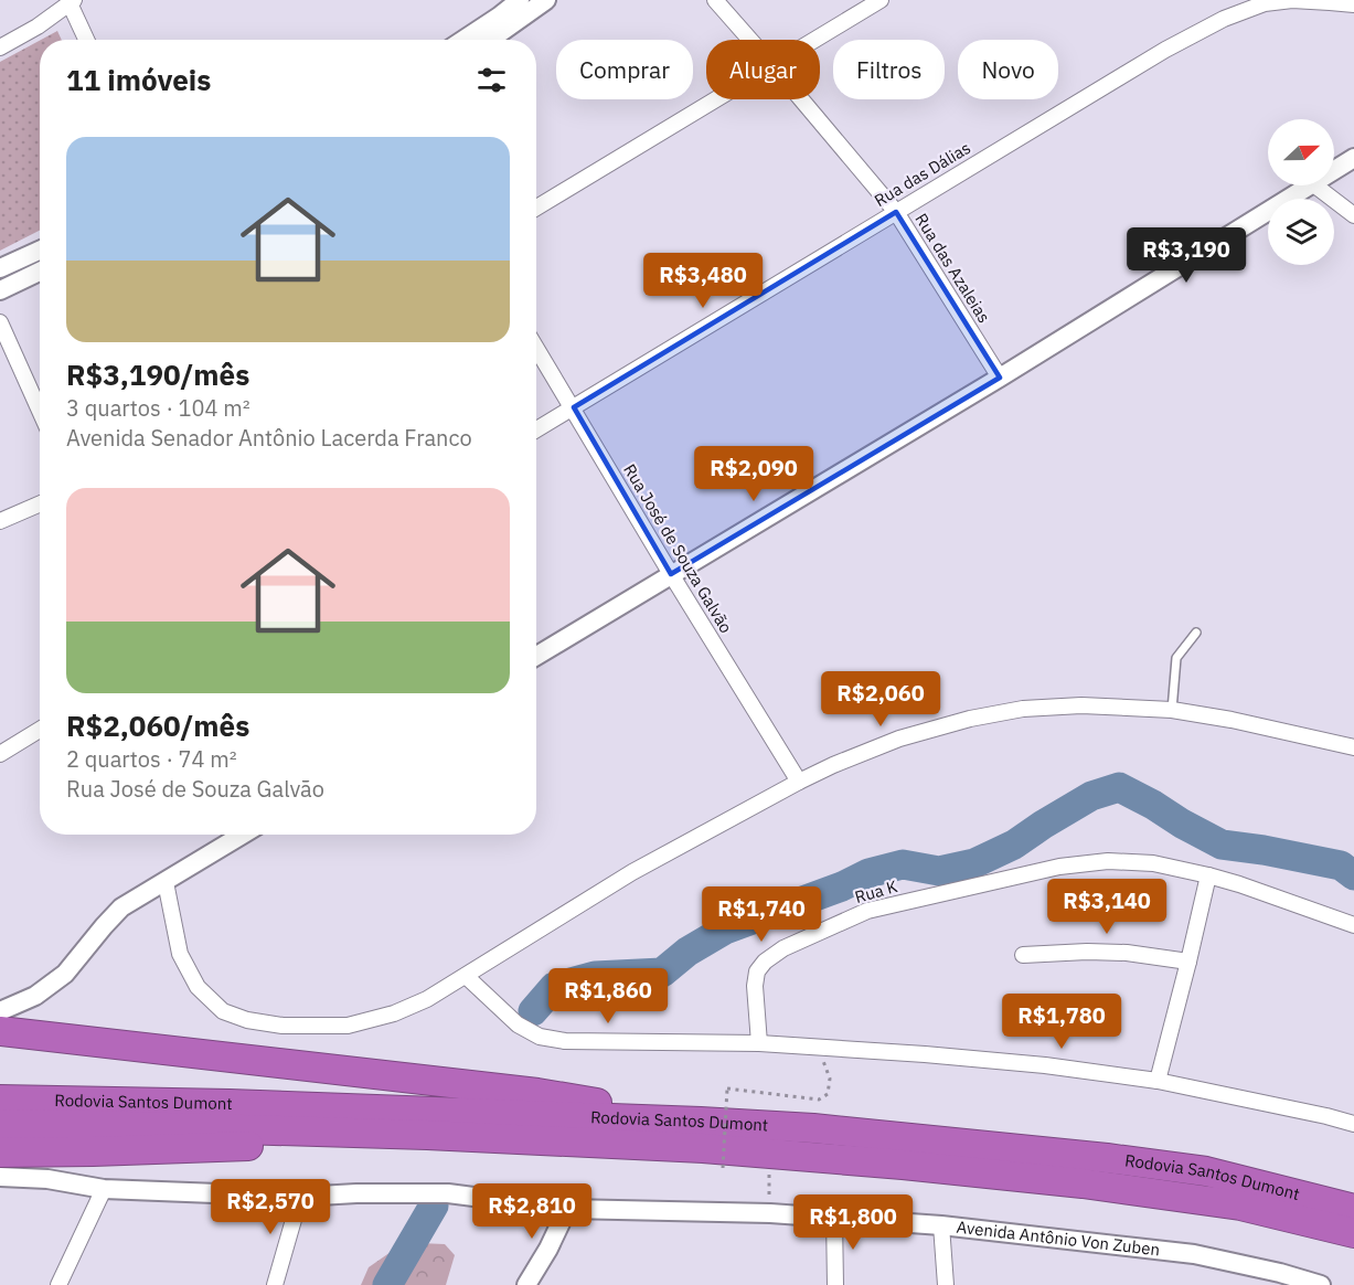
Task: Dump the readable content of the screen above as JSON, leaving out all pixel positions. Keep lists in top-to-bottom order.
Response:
{
  "streets": {
    "highway": ["Rodovia Santos Dumont"],
    "street": [
      "Rua das Dálias",
      "Rua das Azaleias",
      "Rua José de Souza Galvão",
      "Rua K",
      "Avenida Antônio Von Zuben"
    ]
  },
  "crossings": [
    ["Rua das Dálias", "Rua das Azaleias"],
    ["Rua das Dálias", "Rua José de Souza Galvão"]
  ],
  "north": "right",
  "page": {
    "chip": [
      "Comprar",
      "Alugar",
      "Filtros",
      "Novo"
    ],
    "heading": "11 imóveis",
    "list": [
      {
        "name": "R$3,190/mês",
        "note": "3 quartos · 104 m² · Avenida Senador Antônio Lacerda Franco"
      },
      {
        "name": "R$2,060/mês",
        "note": "2 quartos · 74 m² · Rua José de Souza Galvão"
      }
    ],
    "price": [
      "R$3,190",
      "R$3,480",
      "R$2,090",
      "R$2,060",
      "R$3,140",
      "R$1,740",
      "R$1,860",
      "R$1,780",
      "R$2,570",
      "R$2,810",
      "R$1,800"
    ]
  }
}
